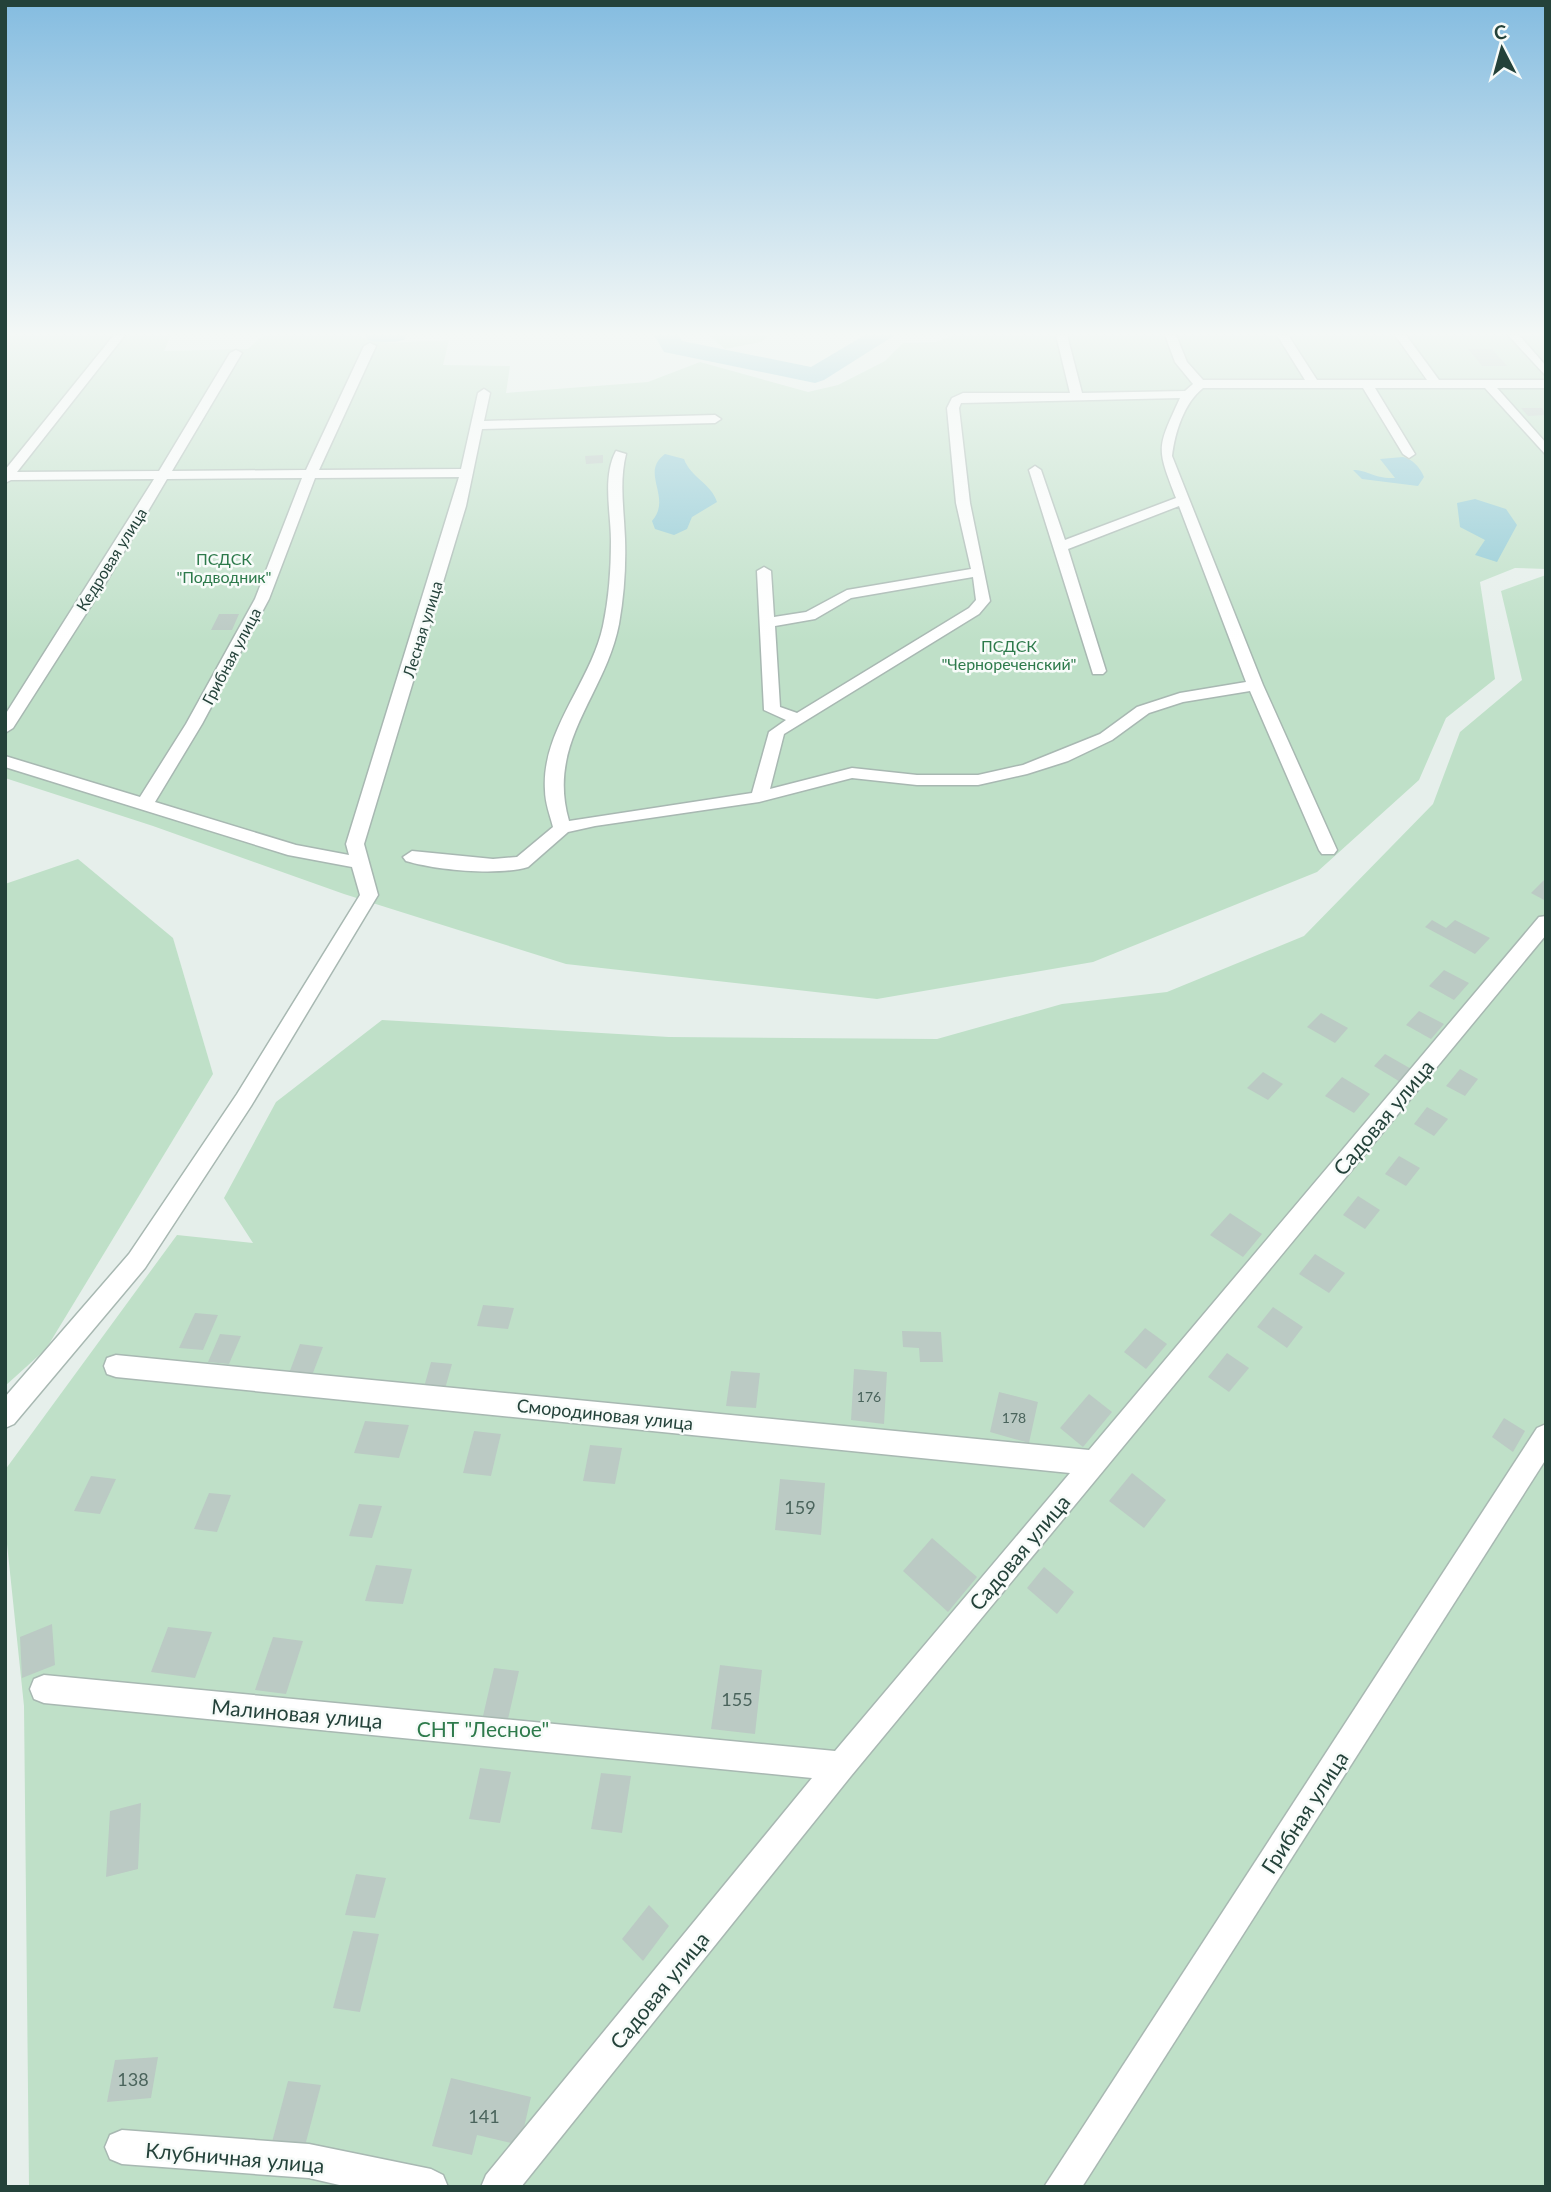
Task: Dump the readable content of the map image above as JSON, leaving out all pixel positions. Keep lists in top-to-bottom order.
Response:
{
  "streets": {
    "street": [
      "Кедровая улица",
      "Лесная улица",
      "Грибная улица",
      "Садовая улица",
      "Смородиновая улица",
      "Малиновая улица",
      "Клубничная улица"
    ]
  },
  "crossings": [
    ["Садовая улица", "Смородиновая улица"],
    ["Садовая улица", "Малиновая улица"]
  ],
  "parks": ["ПСДСК \"Подводник\"", "ПСДСК \"Чернореченский\"", "СНТ \"Лесное\""],
  "house_numbers": [
    "176",
    "178",
    "159",
    "155",
    "138",
    "141"
  ],
  "north": "top"
}
